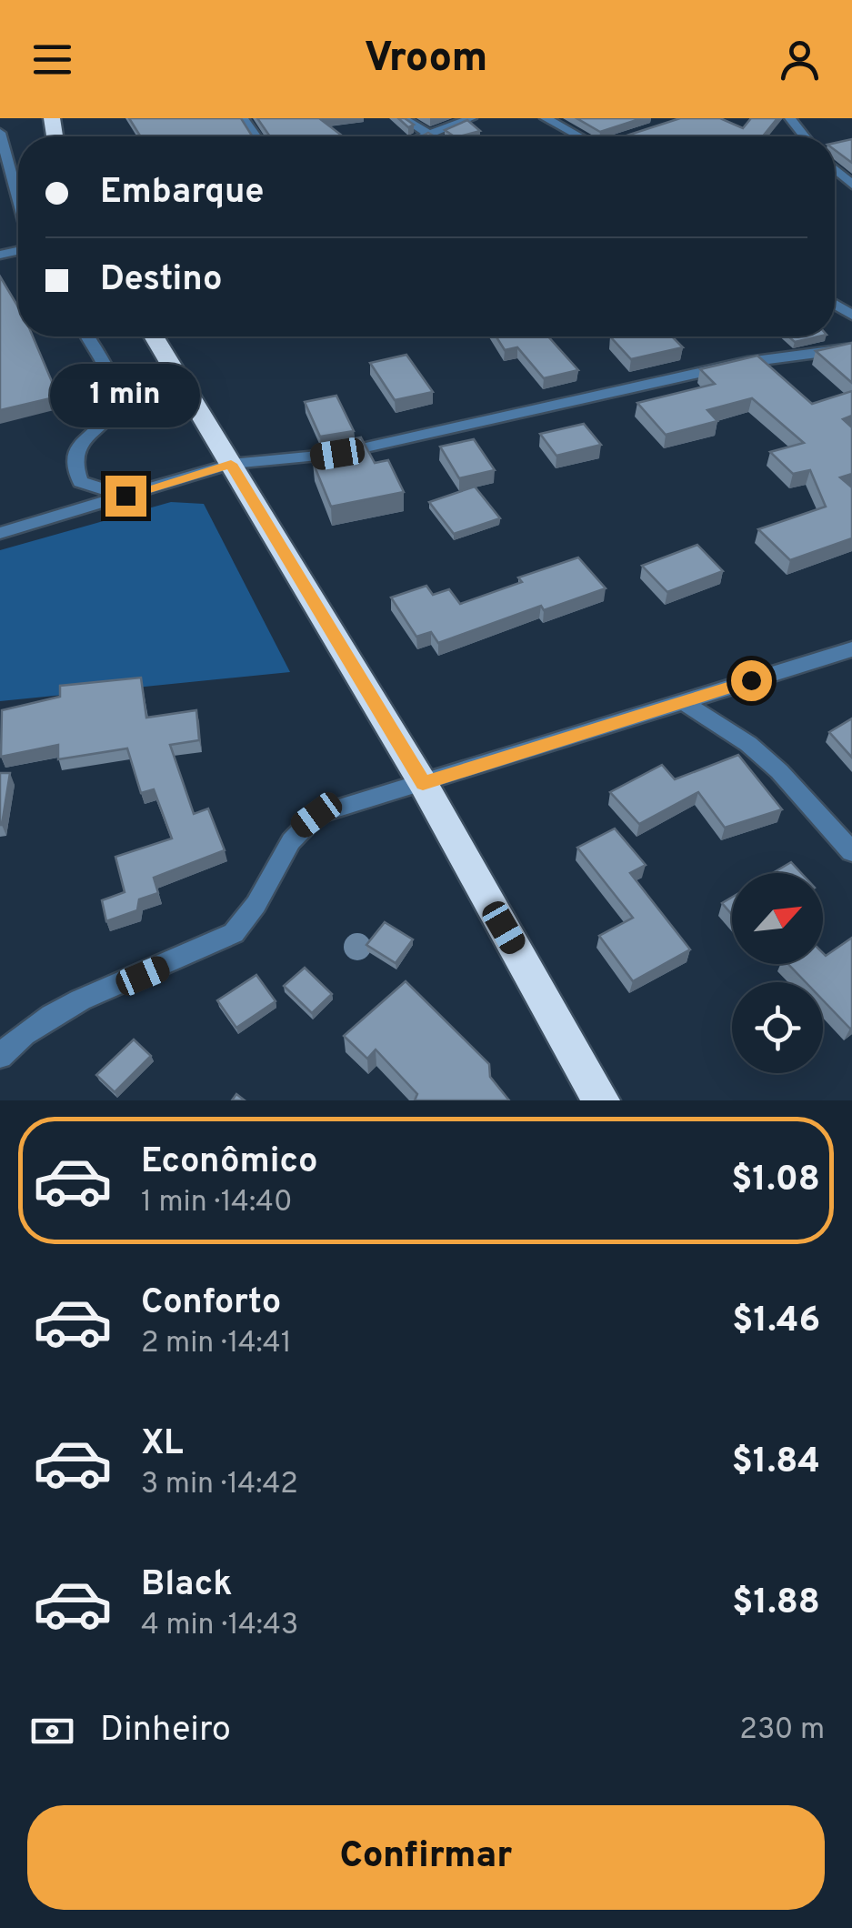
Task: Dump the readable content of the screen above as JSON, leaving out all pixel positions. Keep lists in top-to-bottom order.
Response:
{
  "north": "top right",
  "page": {
    "header": "Vroom",
    "banner": ["Embarque", "Destino"],
    "bubble": "1 min",
    "list": [
      {
        "name": "Econômico",
        "note": "1 min · 14:40",
        "value": "$1.08"
      },
      {
        "name": "Conforto",
        "note": "2 min · 14:41",
        "value": "$1.46"
      },
      {
        "name": "XL",
        "note": "3 min · 14:42",
        "value": "$1.84"
      },
      {
        "name": "Black",
        "note": "4 min · 14:43",
        "value": "$1.88"
      }
    ],
    "pay": ["Dinheiro", "230 m"],
    "buttons": "Confirmar"
  }
}
